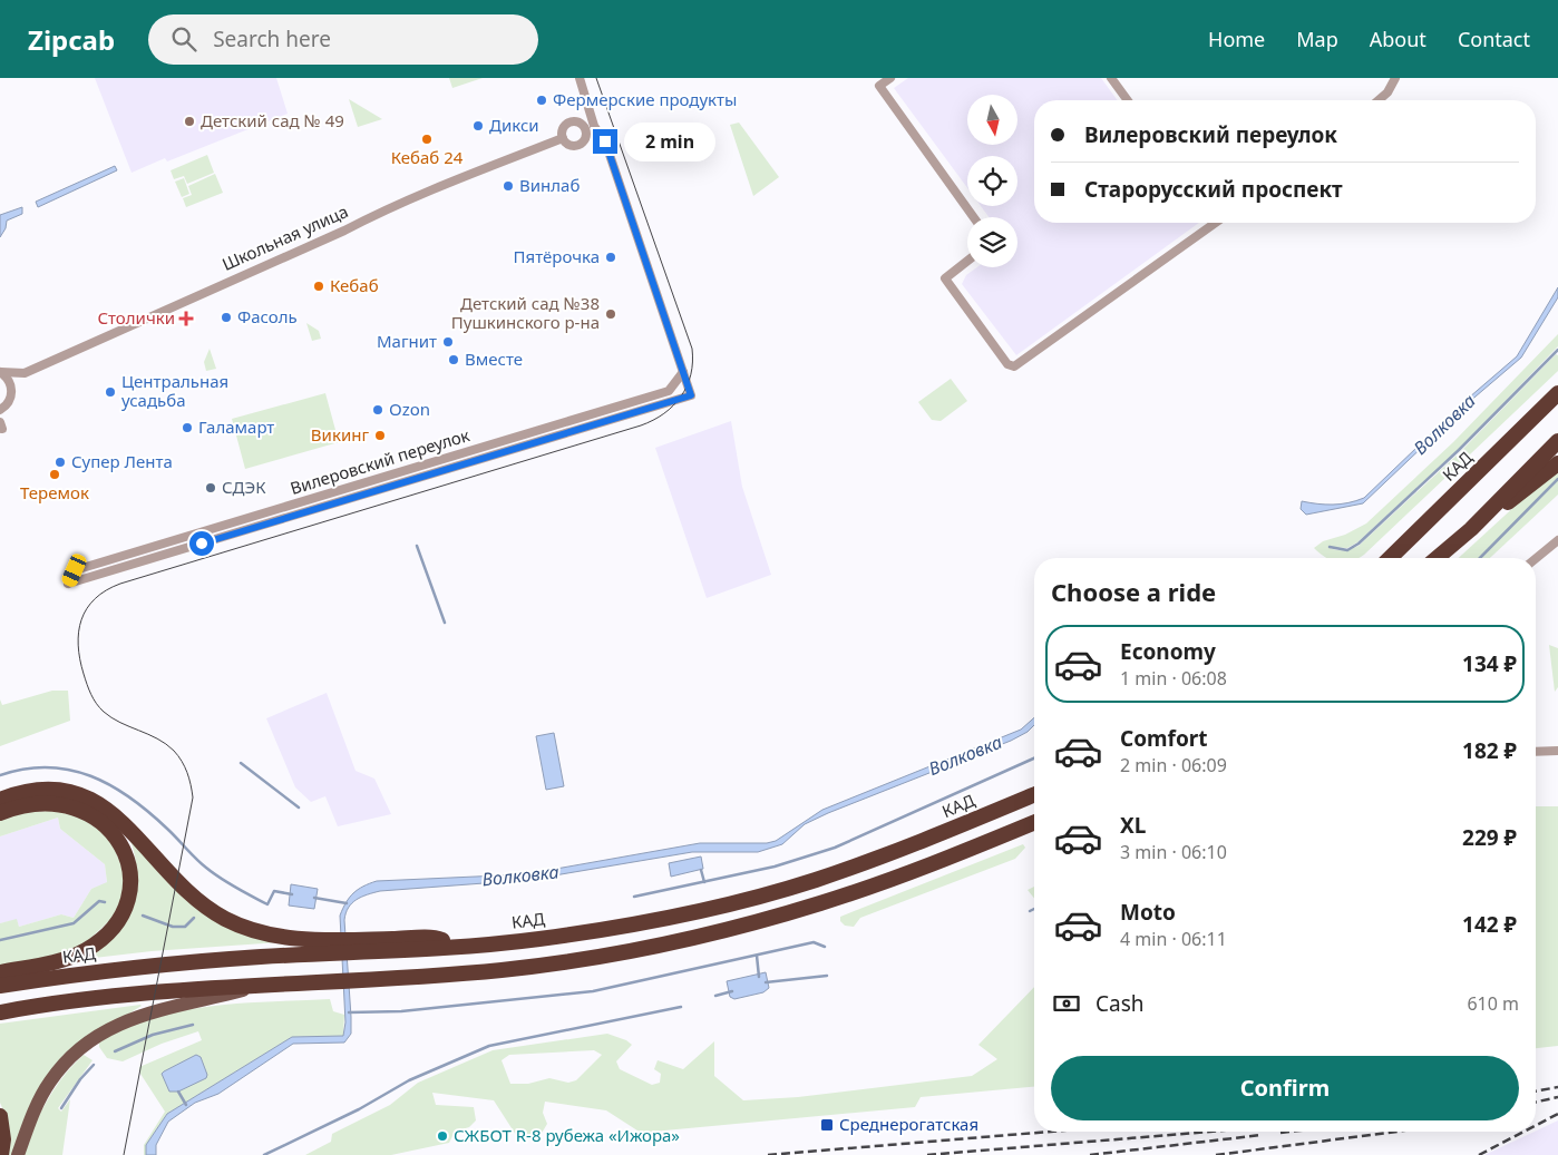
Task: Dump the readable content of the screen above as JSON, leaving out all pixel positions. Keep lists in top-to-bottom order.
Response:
{
  "streets": {
    "highway": ["КАД"],
    "street": ["Школьная улица", "Вилеровский переулок"]
  },
  "water": ["Волковка"],
  "places": {
    "other": [
      "Фермерские продукты",
      "Детский сад № 49",
      "Дикси",
      "Кебаб 24",
      "Винлаб",
      "Пятёрочка",
      "Кебаб",
      "Детский сад №38 Пушкинского р-на",
      "Фасоль",
      "Магнит",
      "Вместе",
      "Центральная усадьба",
      "Ozon",
      "Галамарт",
      "Викинг",
      "Супер Лента",
      "Теремок",
      "СДЭК",
      "СЖБОТ R-8 рубежа «Ижора»"
    ],
    "health": ["Столички"],
    "transit": ["Среднерогатская"]
  },
  "north": "bottom",
  "page": {
    "header": "Zipcab",
    "search": "Search here",
    "nav": [
      "Home",
      "Map",
      "About",
      "Contact"
    ],
    "banner": ["Вилеровский переулок", "Старорусский проспект"],
    "bubble": "2 min",
    "heading": "Choose a ride",
    "list": [
      {
        "name": "Economy",
        "note": "1 min · 06:08",
        "value": "134 ₽"
      },
      {
        "name": "Comfort",
        "note": "2 min · 06:09",
        "value": "182 ₽"
      },
      {
        "name": "XL",
        "note": "3 min · 06:10",
        "value": "229 ₽"
      },
      {
        "name": "Moto",
        "note": "4 min · 06:11",
        "value": "142 ₽"
      }
    ],
    "pay": ["Cash", "610 m"],
    "buttons": "Confirm"
  }
}
